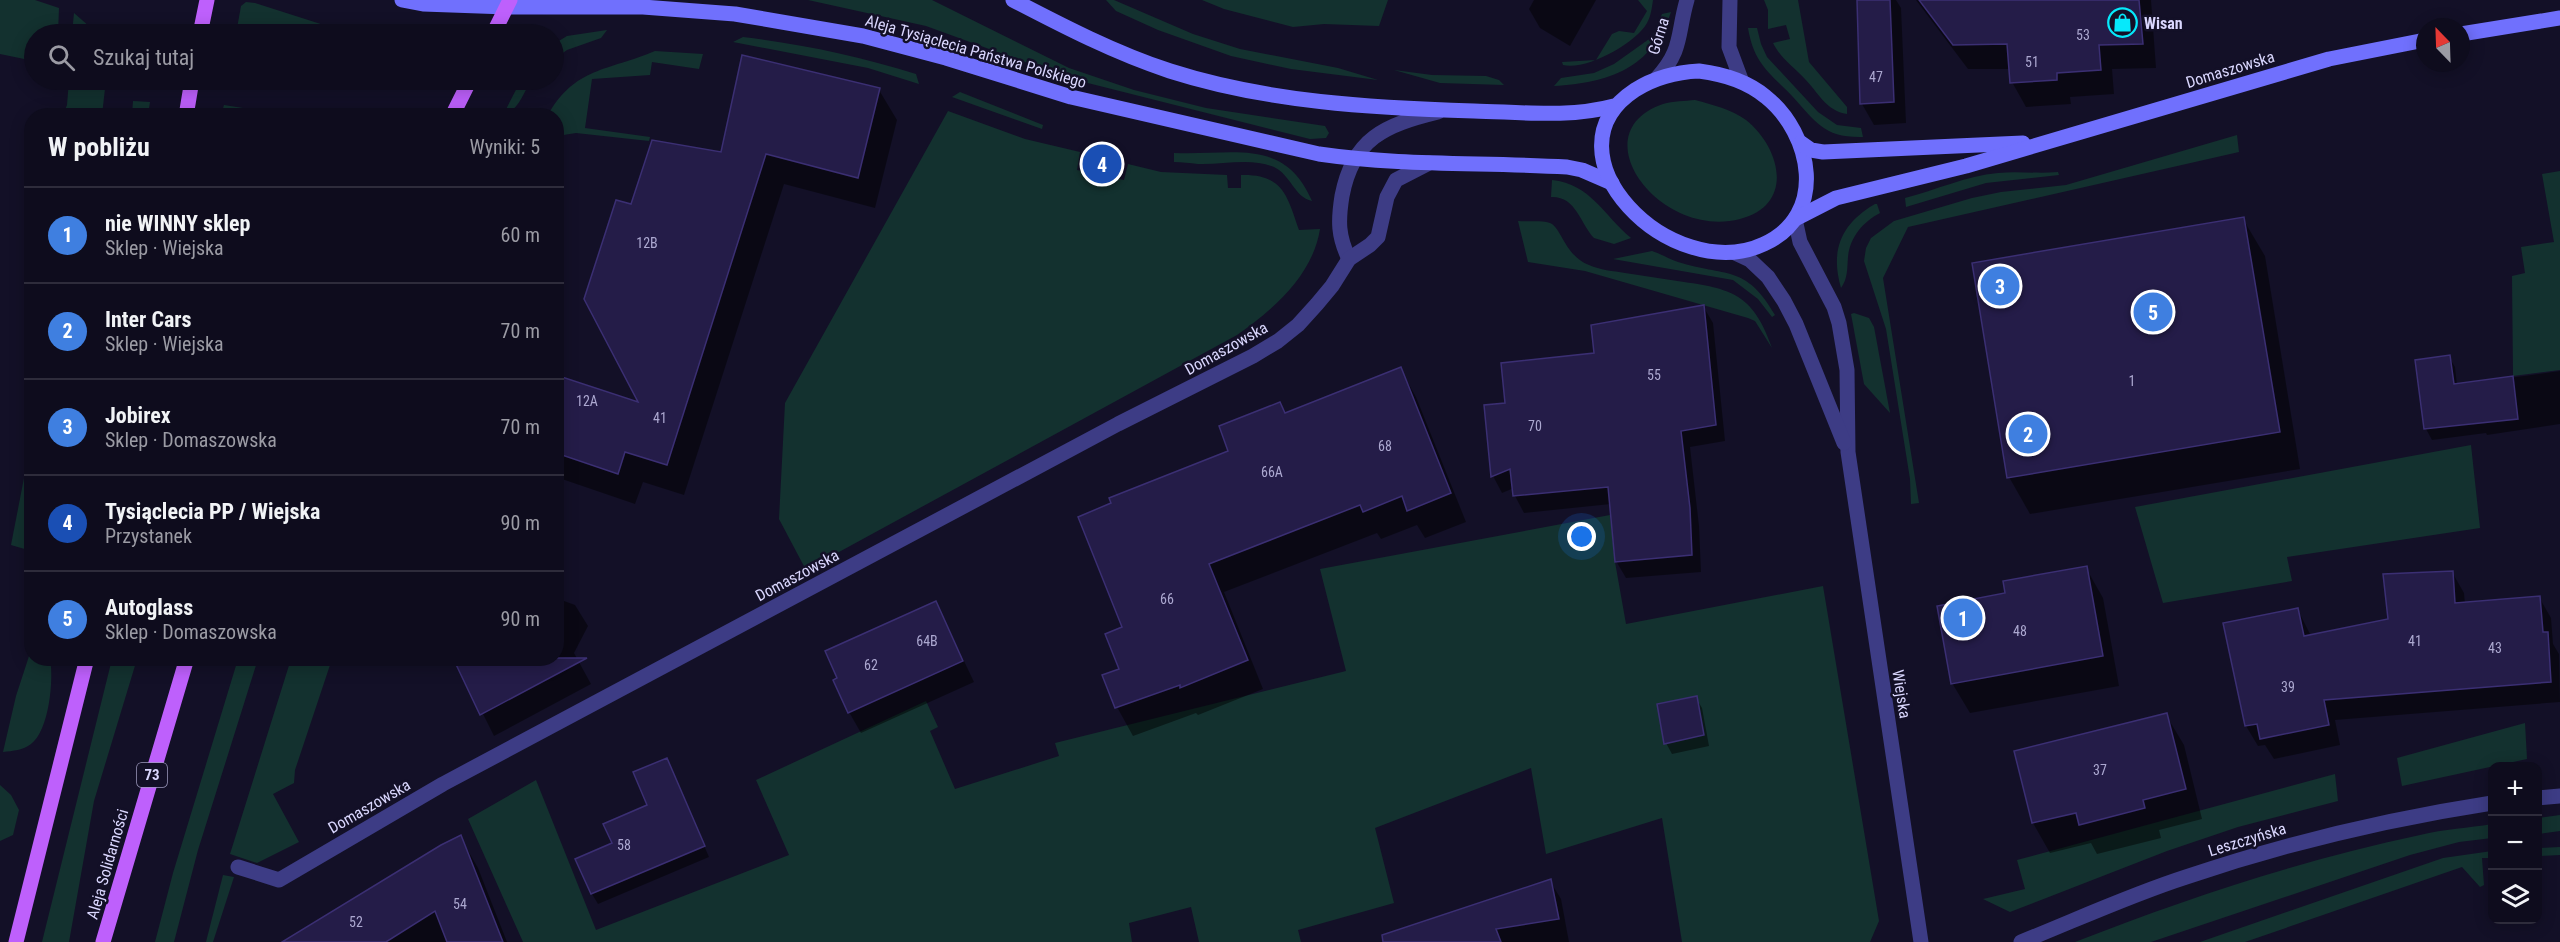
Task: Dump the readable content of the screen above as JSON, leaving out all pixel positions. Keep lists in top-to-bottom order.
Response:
{
  "streets": {
    "main road": ["73", "Aleja Solidarności"],
    "street": [
      "Górna",
      "Aleja Tysiąclecia Państwa Polskiego",
      "Domaszowska",
      "Wiejska",
      "Leszczyńska"
    ]
  },
  "crossings": [
    ["Górna", "Domaszowska"],
    ["Górna", "Wiejska"],
    ["Aleja Tysiąclecia Państwa Polskiego", "Domaszowska"],
    ["Domaszowska", "Wiejska"]
  ],
  "places": {
    "shop": ["Wisan"]
  },
  "house_numbers": [
    "53",
    "51",
    "47",
    "12B",
    "55",
    "1",
    "12A",
    "41",
    "70",
    "68",
    "66A",
    "66",
    "48",
    "64B",
    "41",
    "43",
    "62",
    "39",
    "37",
    "58",
    "54",
    "52"
  ],
  "north": "top left",
  "page": {
    "search": "Szukaj tutaj",
    "heading": ["W pobliżu", "Wyniki: 5"],
    "pins": [
      "4",
      "3",
      "5",
      "2",
      "1"
    ],
    "list": [
      {
        "mark": "1",
        "name": "nie WINNY sklep",
        "note": "Sklep · Wiejska",
        "value": "60 m"
      },
      {
        "mark": "2",
        "name": "Inter Cars",
        "note": "Sklep · Wiejska",
        "value": "70 m"
      },
      {
        "mark": "3",
        "name": "Jobirex",
        "note": "Sklep · Domaszowska",
        "value": "70 m"
      },
      {
        "mark": "4",
        "name": "Tysiąclecia PP / Wiejska",
        "note": "Przystanek",
        "value": "90 m"
      },
      {
        "mark": "5",
        "name": "Autoglass",
        "note": "Sklep · Domaszowska",
        "value": "90 m"
      }
    ],
    "map_buttons": ["+", "−"]
  }
}
